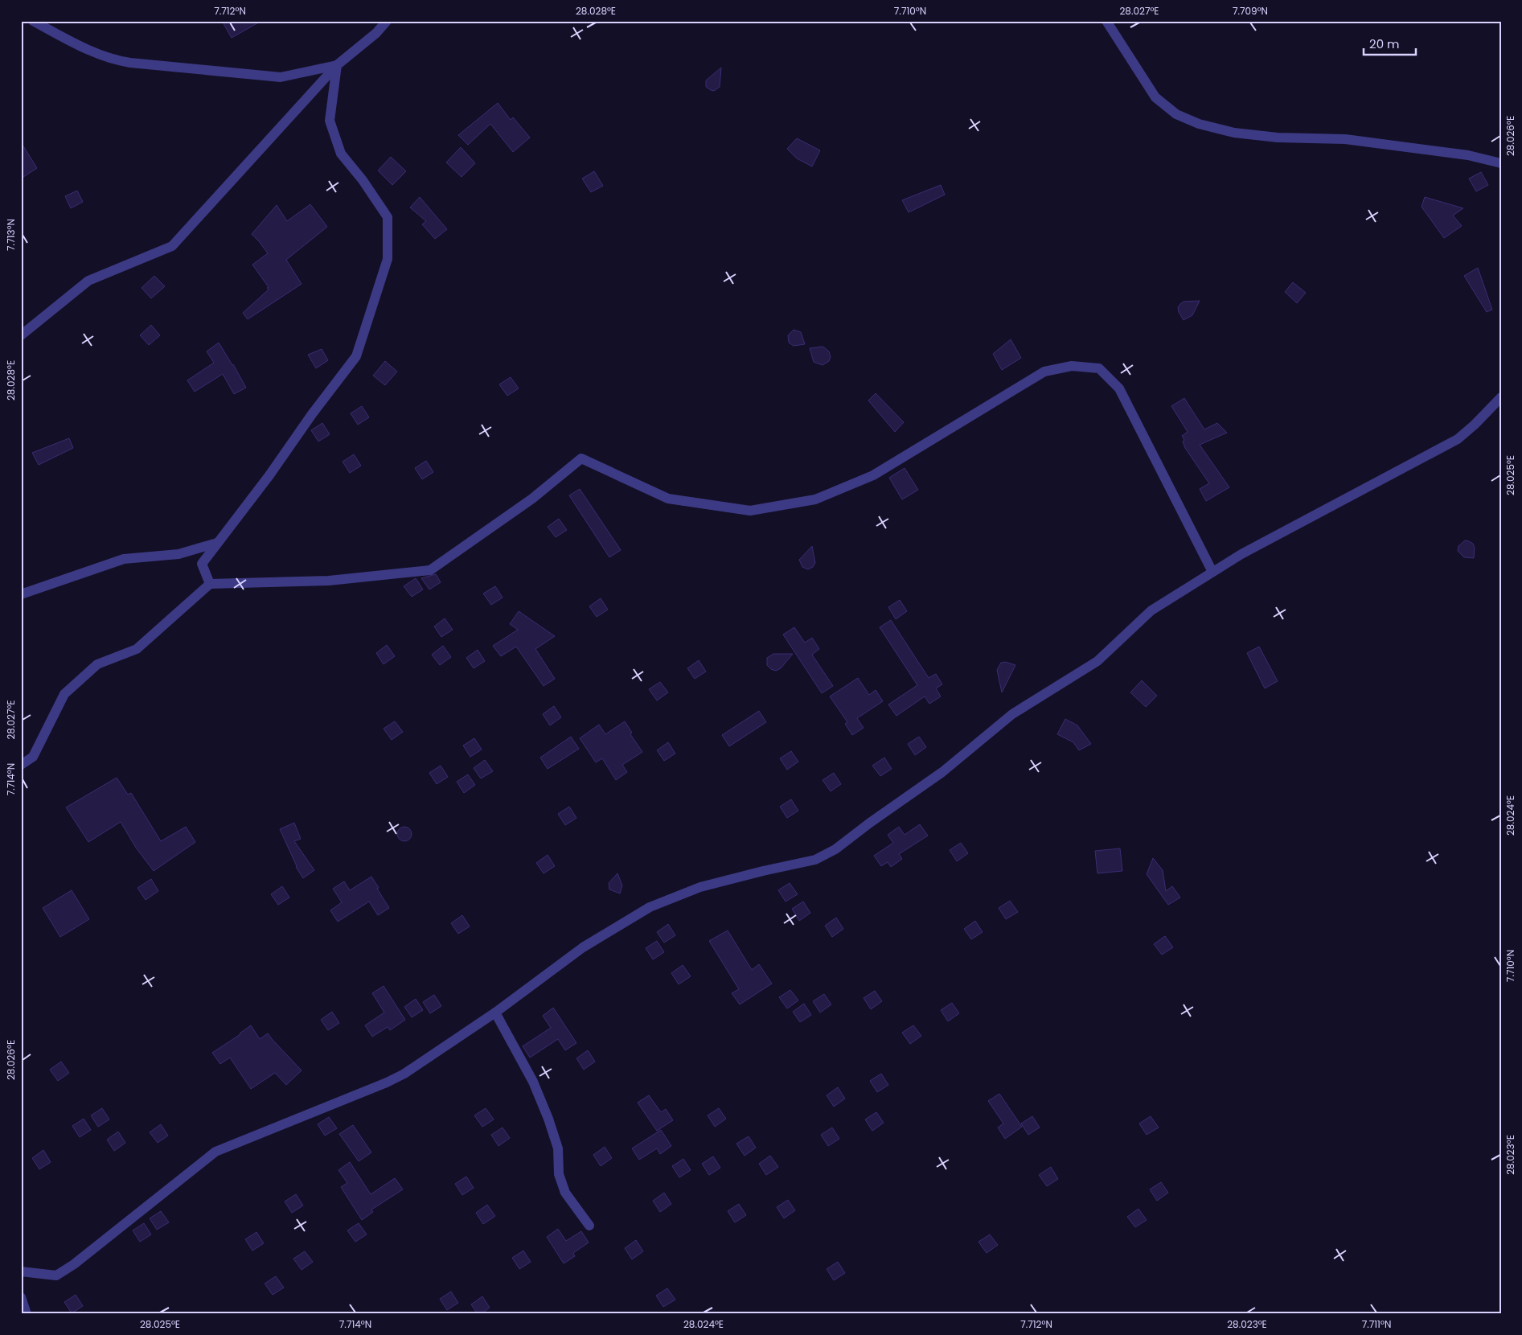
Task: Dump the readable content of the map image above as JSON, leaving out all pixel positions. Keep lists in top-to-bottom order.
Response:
{
  "scale_bar": "20 m",
  "coordinates": [
    "7.712°N",
    "28.028°E",
    "7.710°N",
    "28.027°E",
    "7.709°N",
    "28.026°E",
    "7.713°N",
    "28.025°E",
    "7.714°N",
    "28.024°E",
    "28.023°E",
    "7.711°N"
  ]
}
